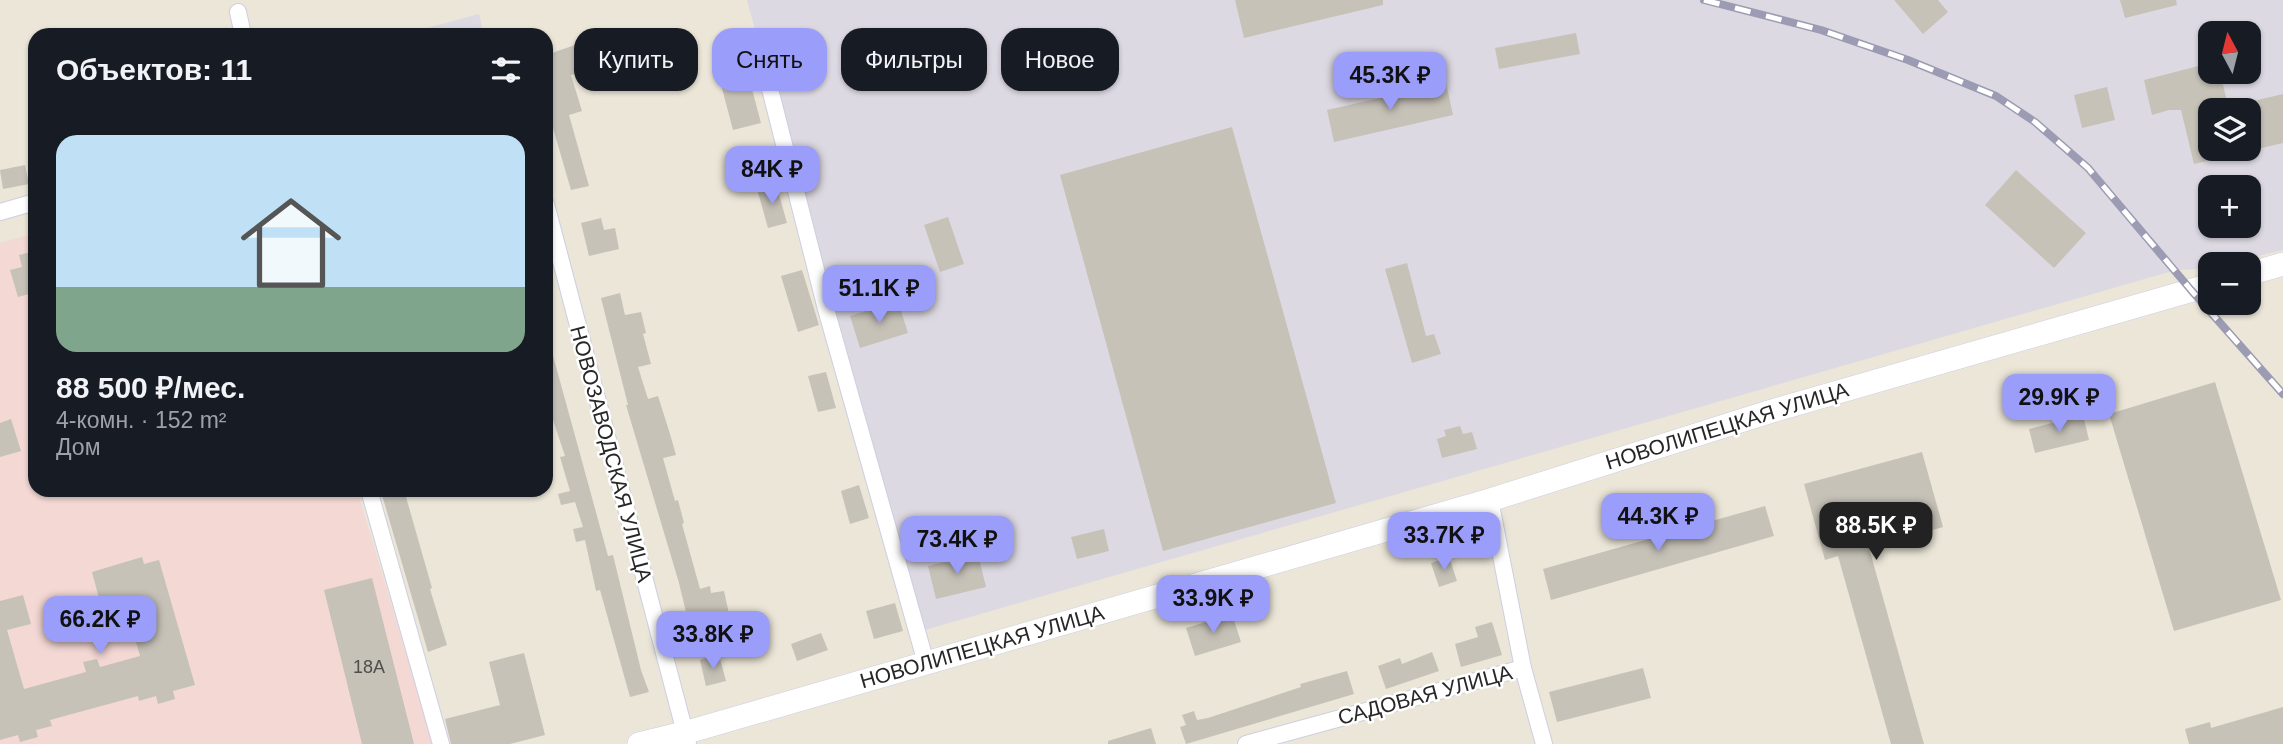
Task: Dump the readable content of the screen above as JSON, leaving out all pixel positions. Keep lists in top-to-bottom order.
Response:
{
  "streets": {
    "street": ["НОВОЛИПЕЦКАЯ УЛИЦА", "НОВОЗАВОДСКАЯ УЛИЦА", "САДОВАЯ УЛИЦА"]
  },
  "crossings": [
    ["НОВОЛИПЕЦКАЯ УЛИЦА", "НОВОЗАВОДСКАЯ УЛИЦА"]
  ],
  "house_numbers": ["18А"],
  "north": "top",
  "page": {
    "map_buttons": ["+", "−"],
    "chip": [
      "Купить",
      "Снять",
      "Фильтры",
      "Новое"
    ],
    "heading": "Объектов: 11",
    "price": [
      "45.3K ₽",
      "84K ₽",
      "51.1K ₽",
      "29.9K ₽",
      "44.3K ₽",
      "88.5K ₽",
      "33.7K ₽",
      "73.4K ₽",
      "33.9K ₽",
      "66.2K ₽",
      "33.8K ₽"
    ],
    "list": [
      {
        "name": "88 500 ₽/мес.",
        "note": "4-комн. · 152 m² · Дом"
      }
    ]
  }
}
